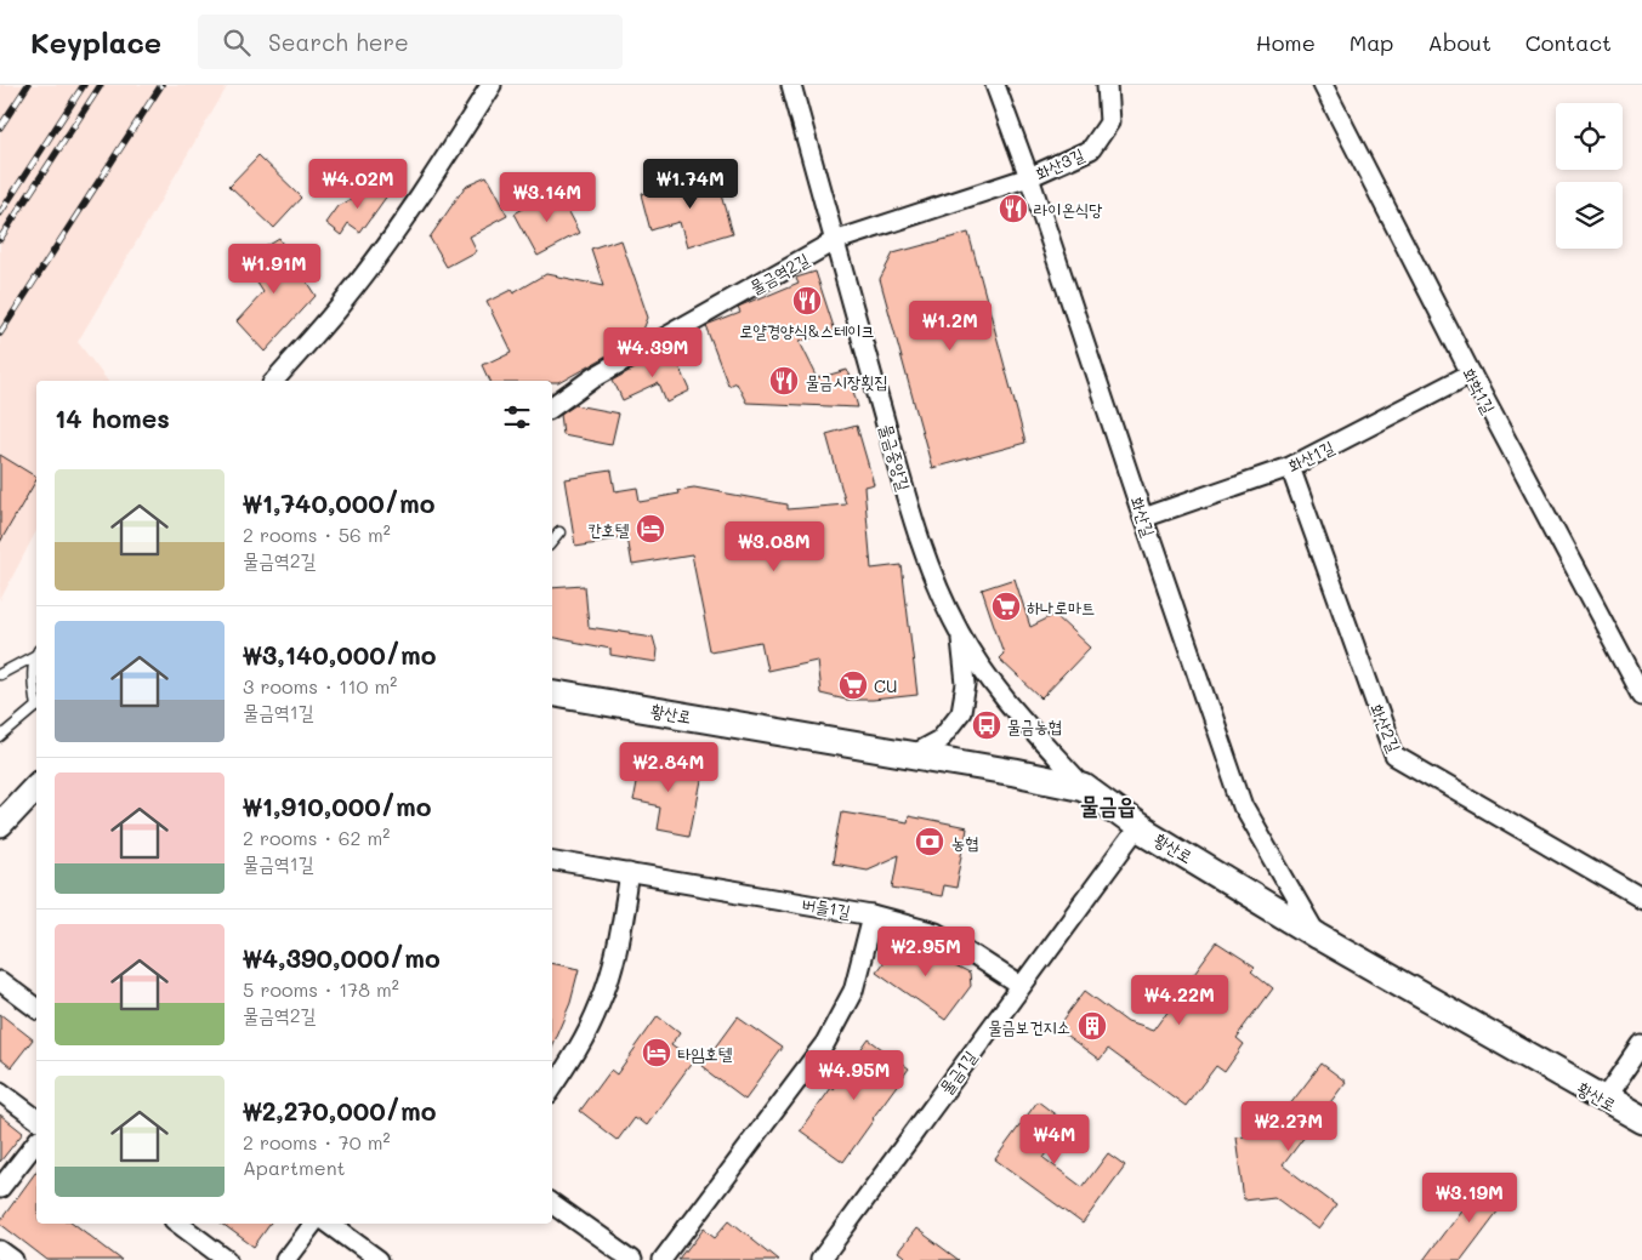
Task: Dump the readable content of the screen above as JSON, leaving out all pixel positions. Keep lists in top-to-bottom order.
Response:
{
  "streets": {
    "main road": ["황산로"],
    "street": [
      "화산3길",
      "물금역2길",
      "화학1길",
      "화산1길",
      "물금중앙길",
      "화산길",
      "화산2길",
      "버들1길",
      "물금1길"
    ]
  },
  "crossings": [
    ["화산3길", "물금역2길"],
    ["화산3길", "화산길"],
    ["물금역2길", "물금중앙길"],
    ["물금역2길", "화산길"],
    ["화학1길", "화산1길"],
    ["화산1길", "화산길"],
    ["화산1길", "화산2길"],
    ["물금중앙길", "황산로"],
    ["화산길", "황산로"],
    ["황산로", "물금1길"]
  ],
  "districts": ["물금읍"],
  "places": {
    "restaurant": ["라이온식당", "로얄경양식&스테이크", "물금시장횟집"],
    "hotel": ["칸호텔", "타임호텔"],
    "supermarket": ["하나로마트", "CU"],
    "bus stop": ["물금농협"],
    "bank": ["농협"],
    "building": ["물금보건지소"]
  },
  "page": {
    "header": "Keyplace",
    "search": "Search here",
    "nav": [
      "Home",
      "Map",
      "About",
      "Contact"
    ],
    "price": [
      "₩4.02M",
      "₩1.74M",
      "₩3.14M",
      "₩1.91M",
      "₩1.2M",
      "₩4.39M",
      "₩3.08M",
      "₩2.84M",
      "₩2.95M",
      "₩4.22M",
      "₩4.95M",
      "₩2.27M",
      "₩4M",
      "₩3.19M"
    ],
    "heading": "14 homes",
    "list": [
      {
        "name": "₩1,740,000/mo",
        "note": "2 rooms · 56 m² · 물금역2길"
      },
      {
        "name": "₩3,140,000/mo",
        "note": "3 rooms · 110 m² · 물금역1길"
      },
      {
        "name": "₩1,910,000/mo",
        "note": "2 rooms · 62 m² · 물금역1길"
      },
      {
        "name": "₩4,390,000/mo",
        "note": "5 rooms · 178 m² · 물금역2길"
      },
      {
        "name": "₩2,270,000/mo",
        "note": "2 rooms · 70 m² · Apartment"
      }
    ]
  }
}
